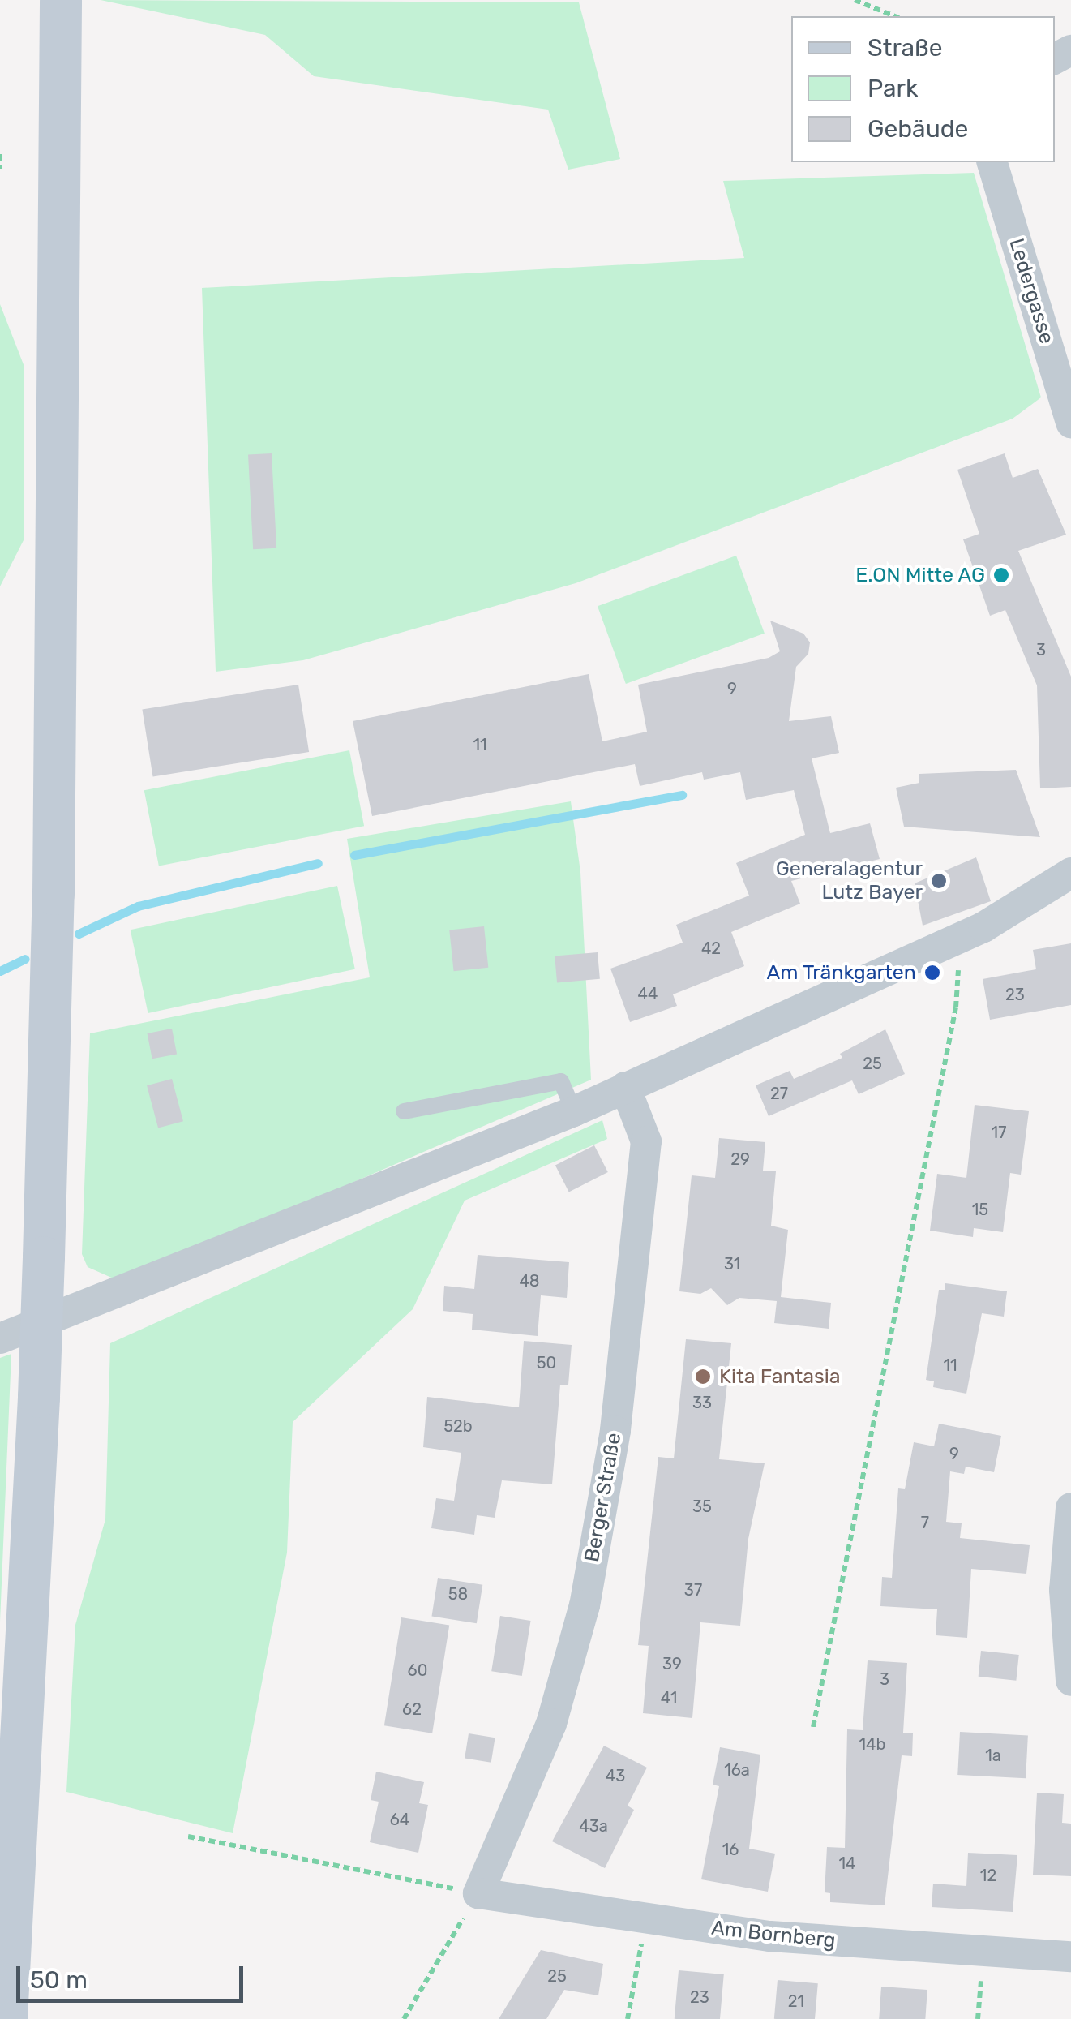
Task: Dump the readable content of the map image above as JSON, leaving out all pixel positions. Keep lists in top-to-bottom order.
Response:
{
  "streets": {
    "street": ["Ledergasse", "Berger Straße", "Am Bornberg"]
  },
  "crossings": [
    ["Berger Straße", "Am Bornberg"]
  ],
  "places": [
    "E.ON Mitte AG",
    "Generalagentur Lutz Bayer",
    "Am Tränkgarten",
    "Kita Fantasia"
  ],
  "house_numbers": [
    "3",
    "9",
    "11",
    "42",
    "44",
    "23",
    "25",
    "27",
    "17",
    "29",
    "15",
    "31",
    "48",
    "50",
    "11",
    "33",
    "52b",
    "9",
    "35",
    "7",
    "37",
    "58",
    "39",
    "60",
    "3",
    "41",
    "62",
    "14b",
    "1a",
    "16a",
    "43",
    "64",
    "43a",
    "16",
    "14",
    "12",
    "25",
    "23",
    "21"
  ],
  "legend": ["Straße", "Park", "Gebäude"],
  "scale_bar": "50 m"
}
